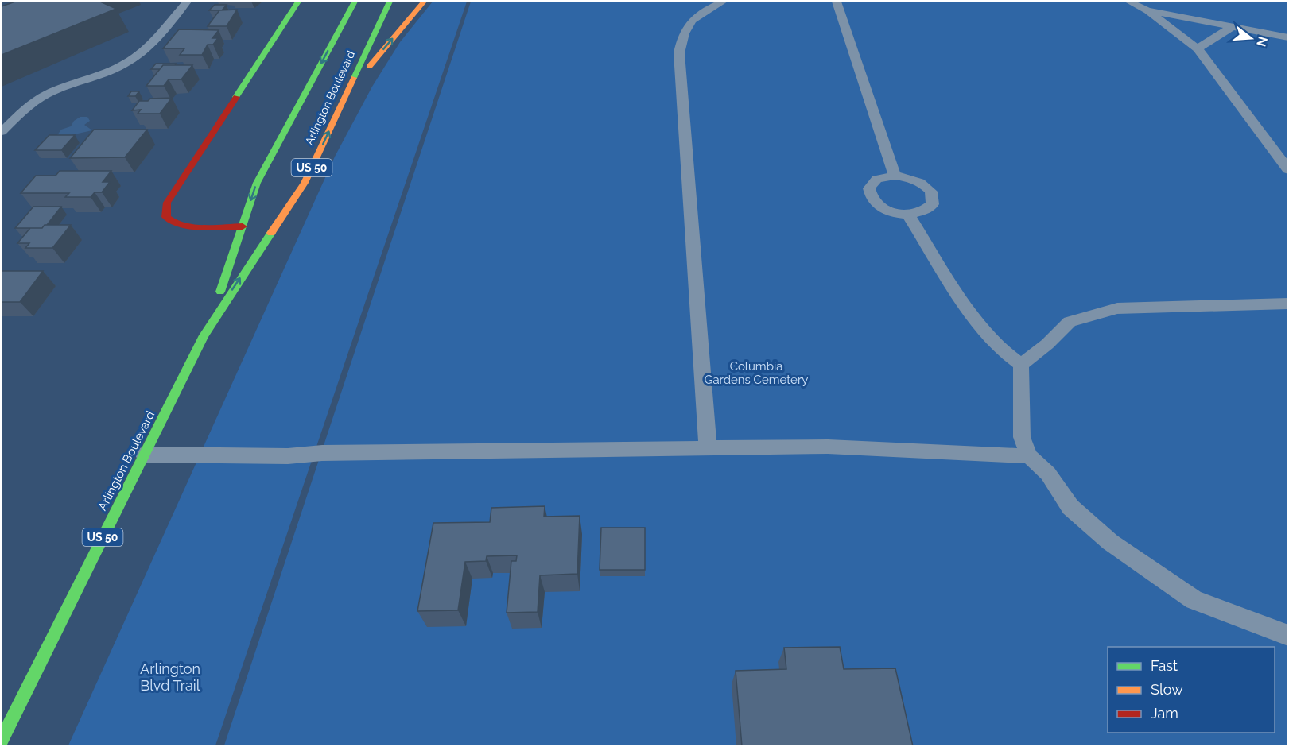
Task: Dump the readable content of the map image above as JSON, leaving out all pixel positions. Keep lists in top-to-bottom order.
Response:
{
  "streets": {
    "main road": ["Arlington Boulevard", "US 50"]
  },
  "parks": ["Columbia Gardens Cemetery", "Arlington Blvd Trail"],
  "legend": ["Fast", "Slow", "Jam"],
  "north": "right"
}
